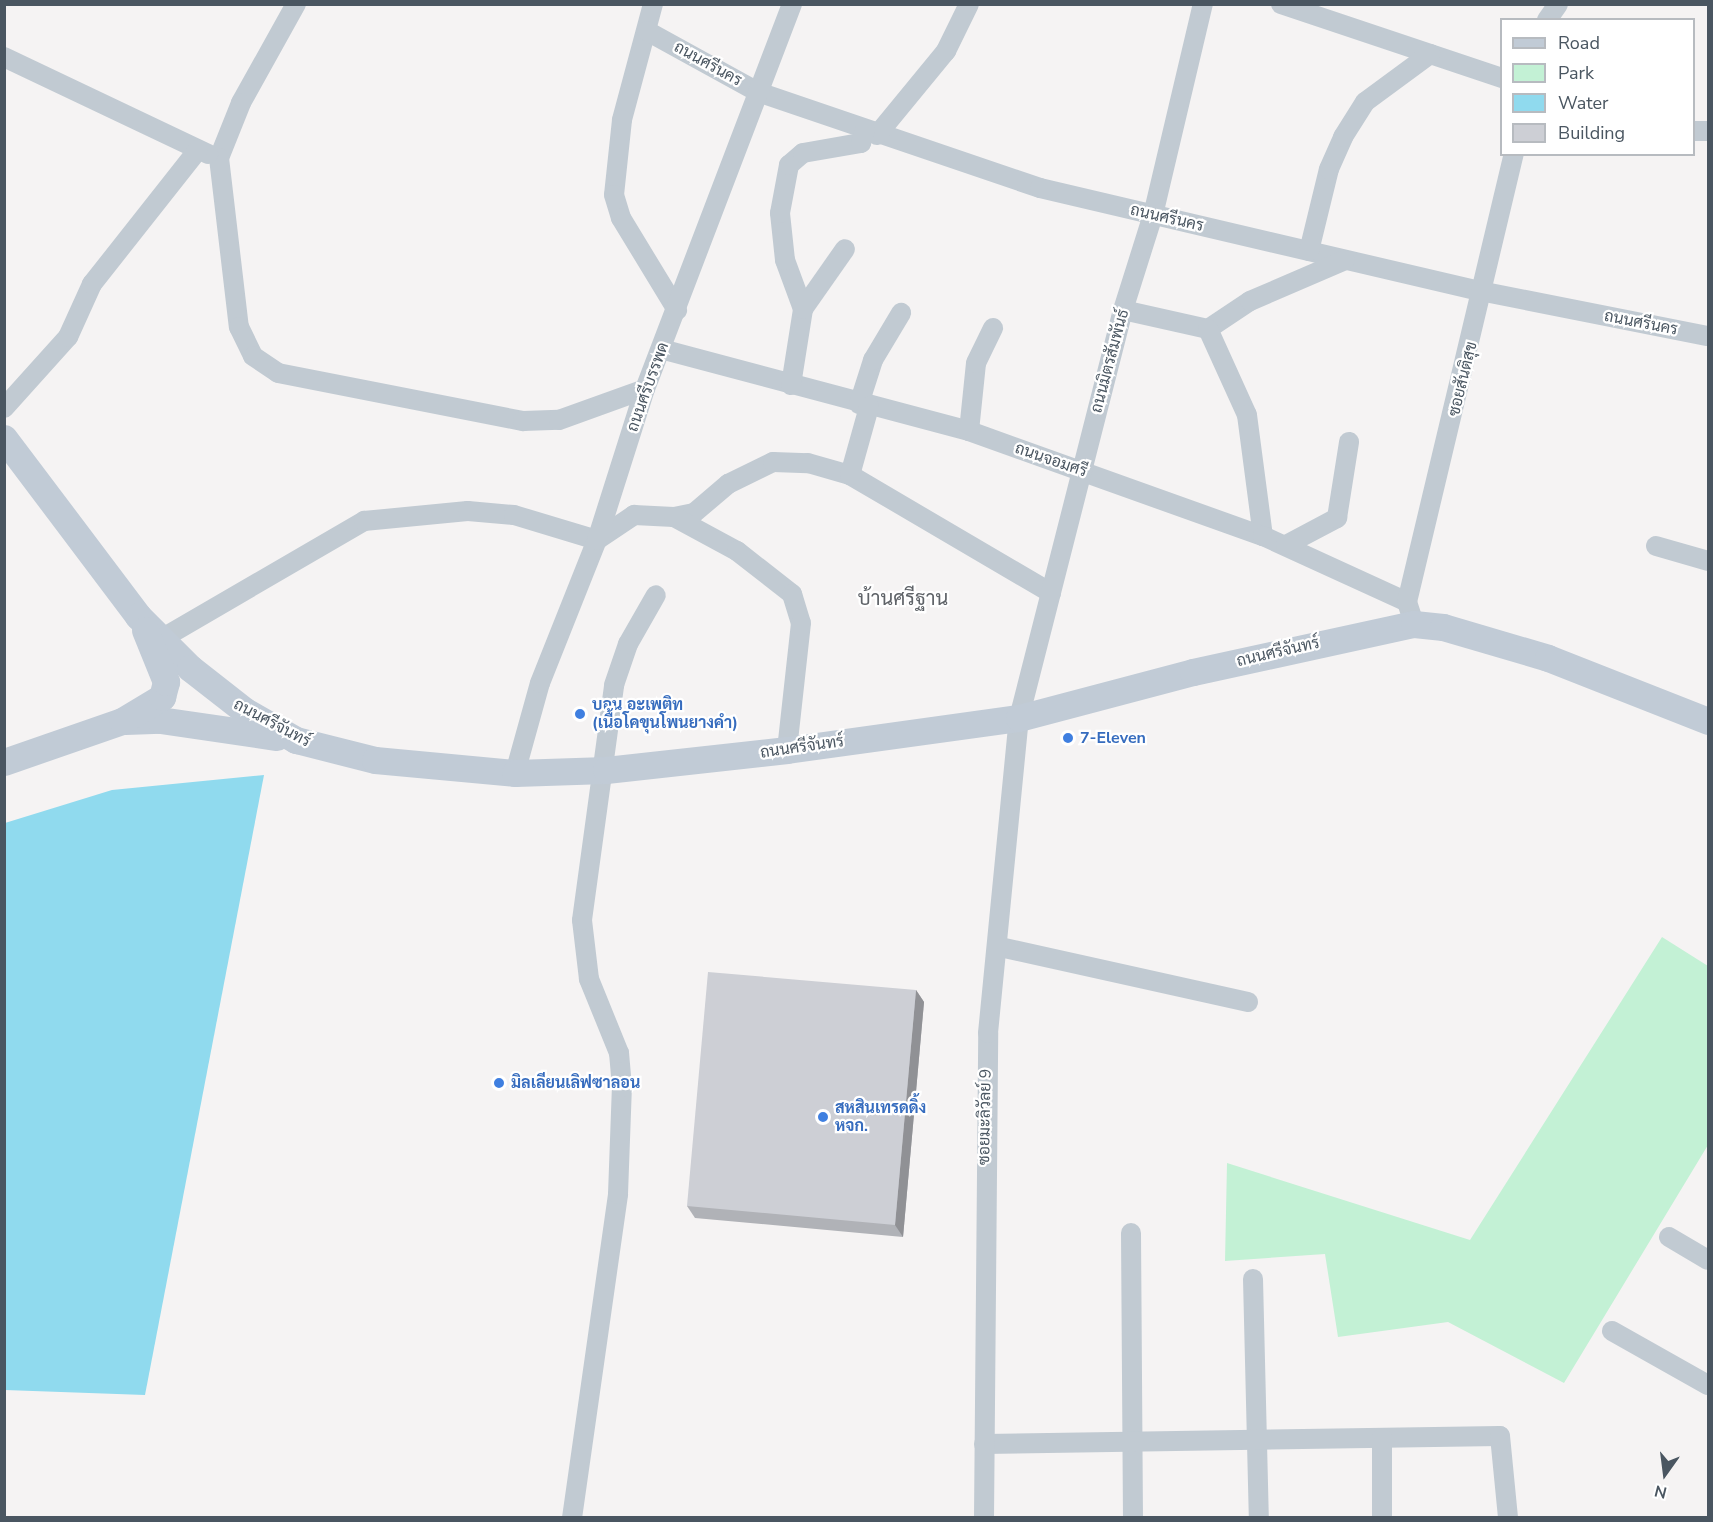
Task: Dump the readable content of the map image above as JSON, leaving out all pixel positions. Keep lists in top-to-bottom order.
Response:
{
  "streets": {
    "main road": ["ถนนศรีจันทร์"],
    "street": [
      "ถนนศรีนคร",
      "ถนนมิตรสัมพันธ์",
      "ซอยสันติสุข",
      "ถนนศรีบรรพด",
      "ถนนจอมศรี",
      "ซอยมะลิวัลย์ 9"
    ]
  },
  "crossings": [
    ["ถนนศรีนคร", "ถนนมิตรสัมพันธ์"],
    ["ถนนศรีนคร", "ซอยสันติสุข"],
    ["ถนนศรีนคร", "ถนนศรีบรรพด"],
    ["ถนนมิตรสัมพันธ์", "ถนนจอมศรี"],
    ["ถนนมิตรสัมพันธ์", "ถนนศรีจันทร์"],
    ["ถนนมิตรสัมพันธ์", "ซอยมะลิวัลย์ 9"],
    ["ซอยสันติสุข", "ถนนจอมศรี"],
    ["ซอยสันติสุข", "ถนนศรีจันทร์"],
    ["ถนนศรีบรรพด", "ถนนจอมศรี"],
    ["ถนนศรีบรรพด", "ถนนศรีจันทร์"],
    ["ถนนจอมศรี", "ถนนศรีจันทร์"],
    ["ถนนศรีจันทร์", "ซอยมะลิวัลย์ 9"]
  ],
  "districts": ["บ้านศรีฐาน"],
  "places": [
    "บอน อะเพติท (เนื้อโคขุนโพนยางคำ)",
    "7-Eleven",
    "มิลเลียนเลิฟซาลอน",
    "สหสินเทรดดิ้ง หจก."
  ],
  "legend": [
    "Road",
    "Park",
    "Water",
    "Building"
  ],
  "north": "bottom"
}
